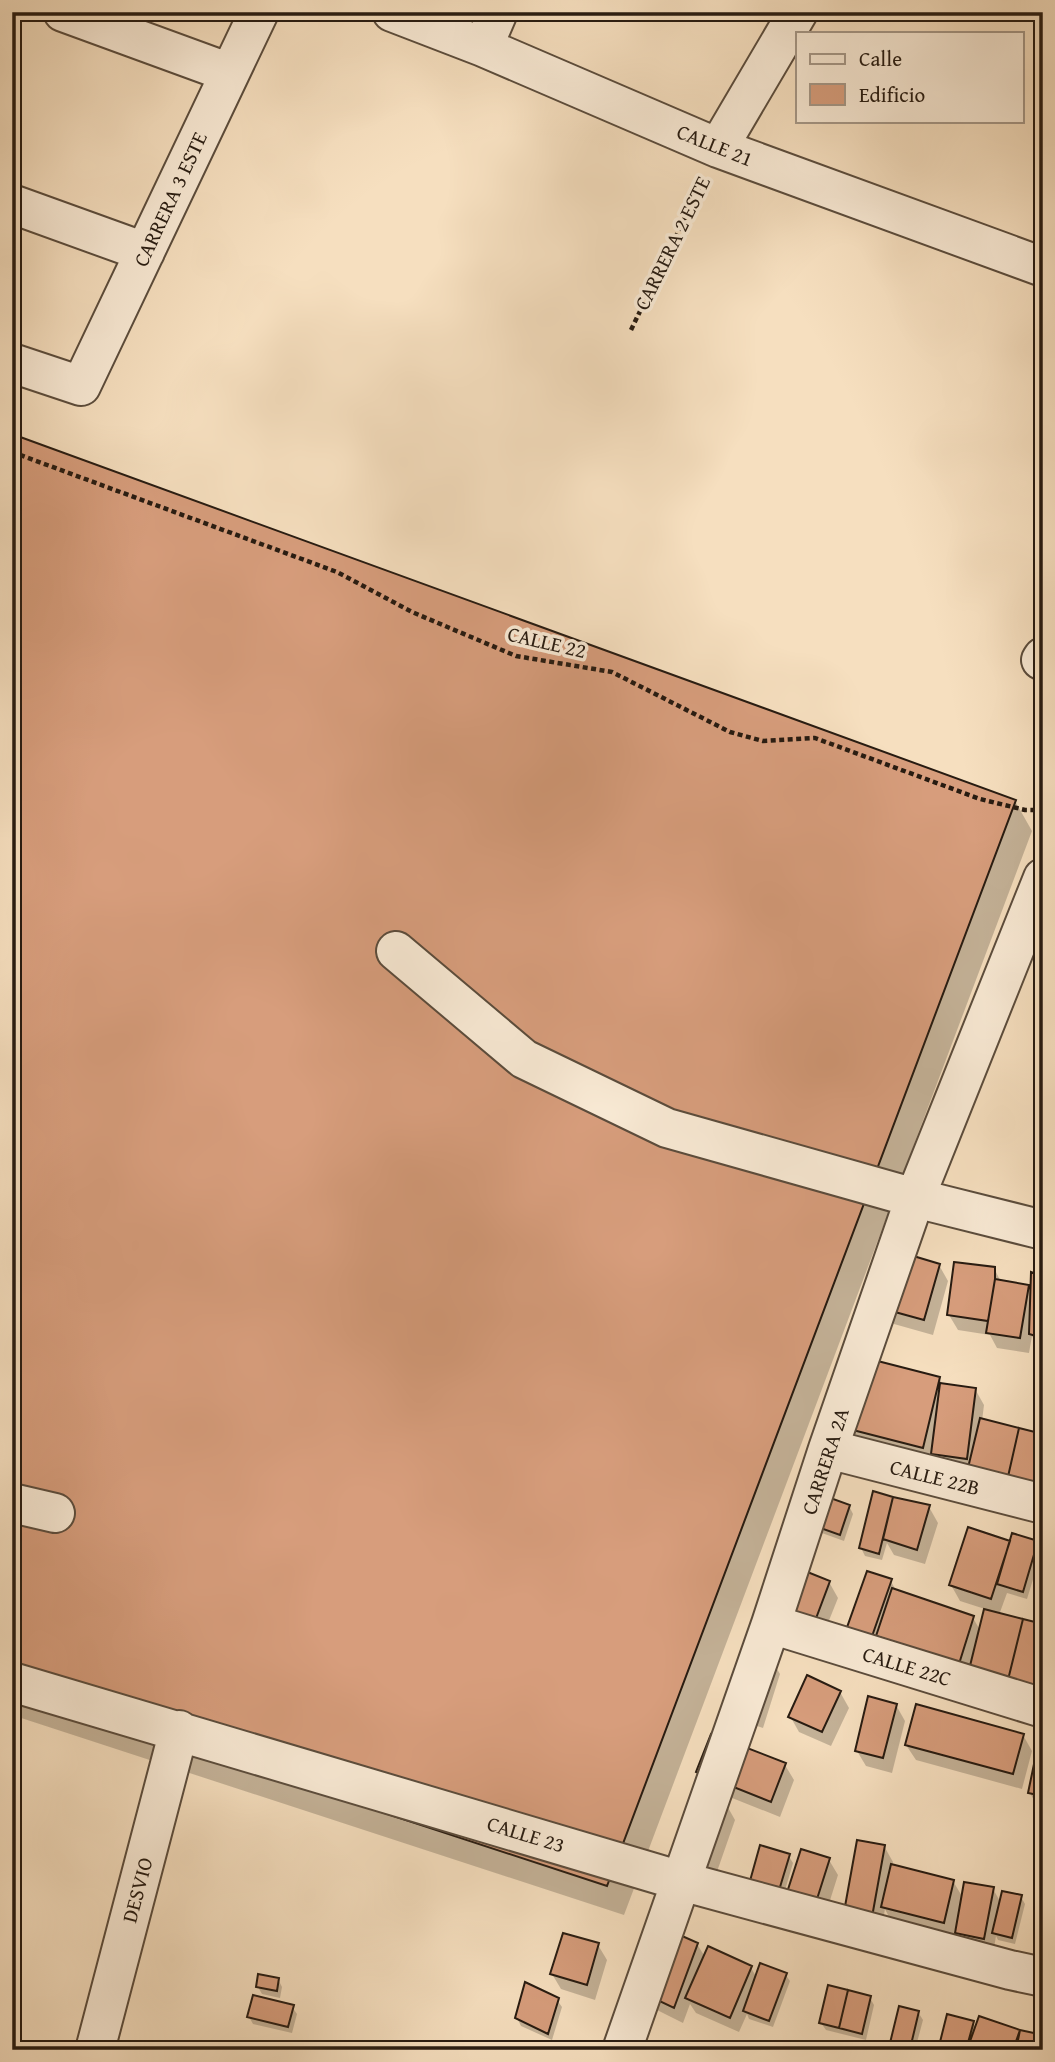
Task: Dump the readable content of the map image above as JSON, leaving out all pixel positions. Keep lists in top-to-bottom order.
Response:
{
  "streets": {
    "street": [
      "CALLE 21",
      "CARRERA 3 ESTE",
      "CARRERA 2A",
      "CALLE 22B",
      "CALLE 22C",
      "CALLE 23",
      "DESVIO"
    ],
    "path": ["CARRERA 2 ESTE", "CALLE 22"]
  },
  "crossings": [
    ["CALLE 21", "CARRERA 2 ESTE"],
    ["CARRERA 2A", "CALLE 22B"],
    ["CARRERA 2A", "CALLE 22C"],
    ["CARRERA 2A", "CALLE 23"],
    ["CALLE 23", "DESVIO"]
  ],
  "legend": ["Calle", "Edificio"]
}
